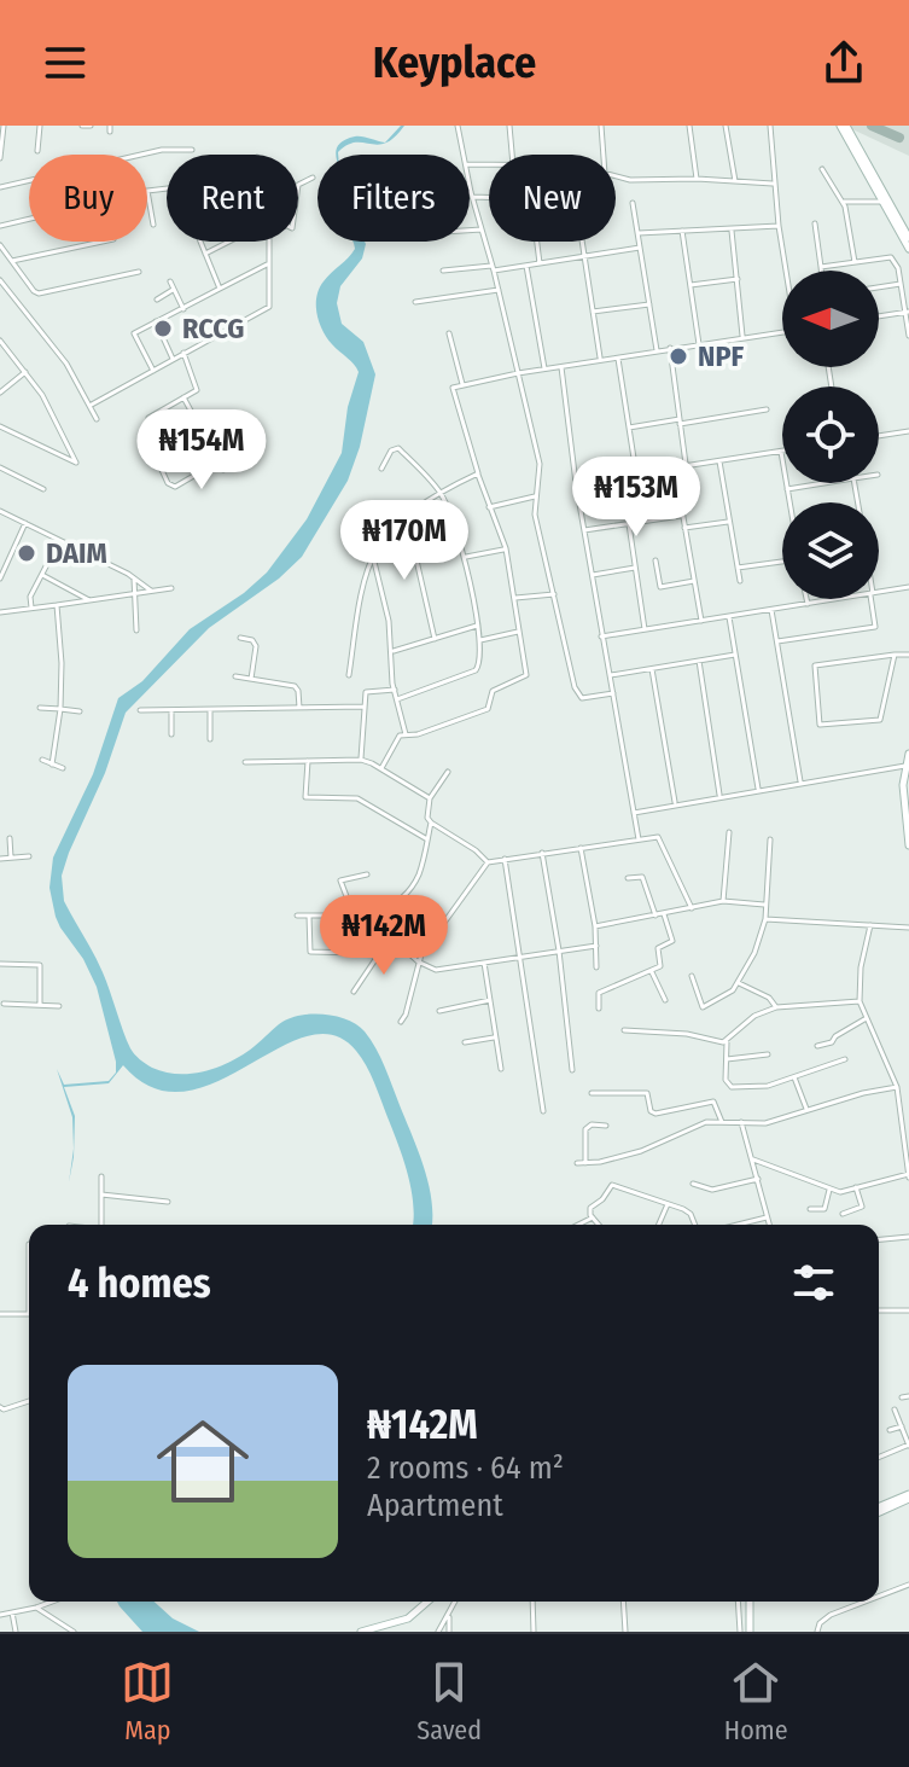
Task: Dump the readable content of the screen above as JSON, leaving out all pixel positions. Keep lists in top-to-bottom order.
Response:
{
  "places": ["RCCG", "NPF", "DAIM"],
  "north": "left",
  "page": {
    "header": "Keyplace",
    "chip": [
      "Buy",
      "Rent",
      "Filters",
      "New"
    ],
    "price": [
      "₦154M",
      "₦153M",
      "₦170M",
      "₦142M"
    ],
    "heading": "4 homes",
    "list": [
      {
        "name": "₦142M",
        "note": "2 rooms · 64 m² · Apartment"
      }
    ],
    "tabs": ["Map", "Saved", "Home"]
  }
}
